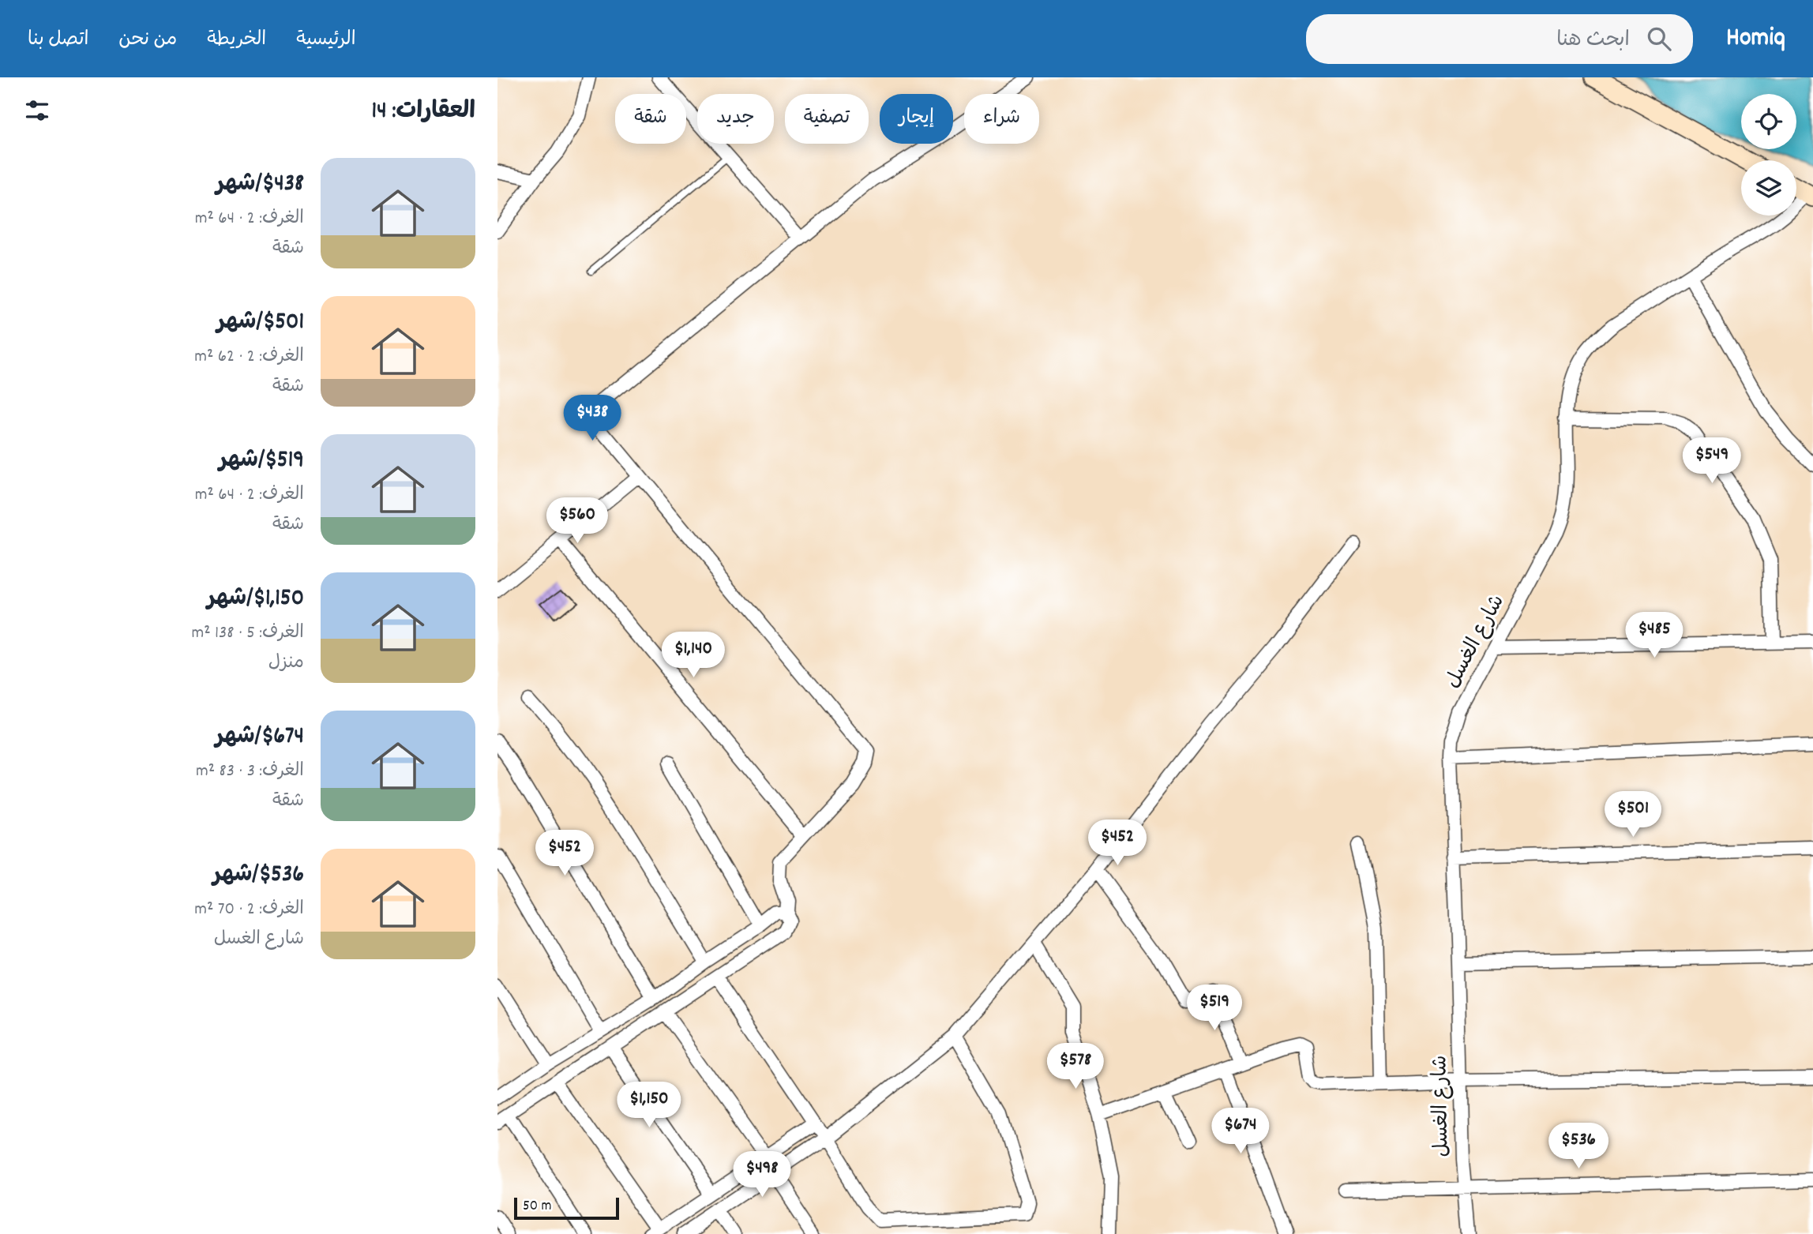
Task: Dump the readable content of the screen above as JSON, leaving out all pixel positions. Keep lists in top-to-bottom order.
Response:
{
  "streets": {
    "street": ["شارع الغسل"]
  },
  "scale_bar": "50 m",
  "page": {
    "header": "Homiq",
    "search": "ابحث هنا",
    "nav": [
      "الرئيسية",
      "الخريطة",
      "من نحن",
      "اتصل بنا"
    ],
    "heading": "العقارات: 14",
    "chip": [
      "شراء",
      "إيجار",
      "تصفية",
      "جديد",
      "شقة"
    ],
    "list": [
      {
        "name": "$438/شهر",
        "note": "الغرف: 2 · 64 m² · شقة"
      },
      {
        "name": "$501/شهر",
        "note": "الغرف: 2 · 62 m² · شقة"
      },
      {
        "name": "$519/شهر",
        "note": "الغرف: 2 · 64 m² · شقة"
      },
      {
        "name": "$1,150/شهر",
        "note": "الغرف: 5 · 138 m² · منزل"
      },
      {
        "name": "$674/شهر",
        "note": "الغرف: 3 · 83 m² · شقة"
      },
      {
        "name": "$536/شهر",
        "note": "الغرف: 2 · 70 m² · شارع الغسل"
      }
    ],
    "price": [
      "$438",
      "$549",
      "$560",
      "$485",
      "$1,140",
      "$501",
      "$452",
      "$452",
      "$519",
      "$578",
      "$1,150",
      "$674",
      "$536",
      "$498"
    ],
    "scale": "50 m"
  }
}
